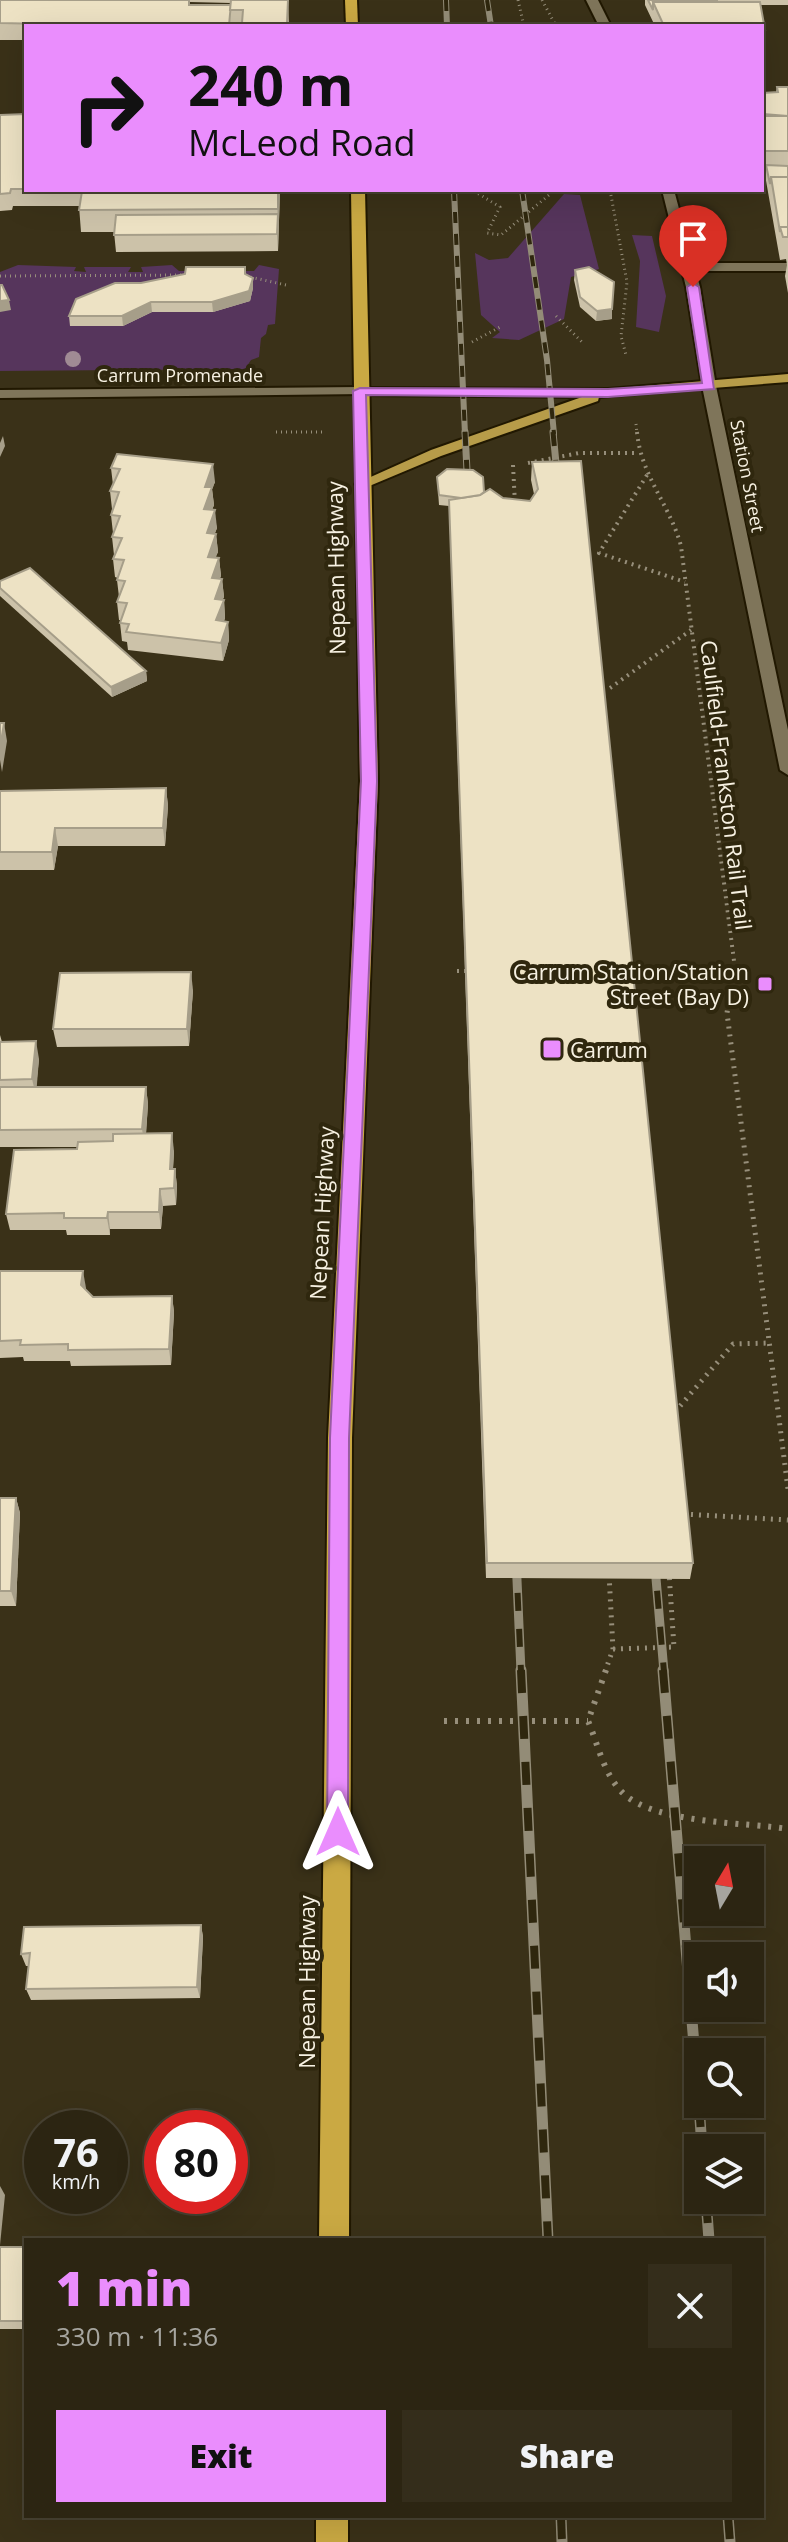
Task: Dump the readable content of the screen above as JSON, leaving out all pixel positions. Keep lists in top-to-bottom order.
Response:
{
  "streets": {
    "highway": ["Nepean Highway"],
    "street": ["Carrum Promenade", "Station Street"],
    "path": ["Caulfield-Frankston Rail Trail"]
  },
  "crossings": [
    ["Carrum Promenade", "Nepean Highway"]
  ],
  "places": {
    "transit": ["Carrum Station/Station Street (Bay D)", "Carrum"]
  },
  "north": "top",
  "page": {
    "turn": ["240 m", "McLeod Road"],
    "speed": "76 km/h",
    "limit": "80",
    "heading": ["1 min", "330 m · 11:36"],
    "buttons": ["Exit", "Share"]
  }
}
